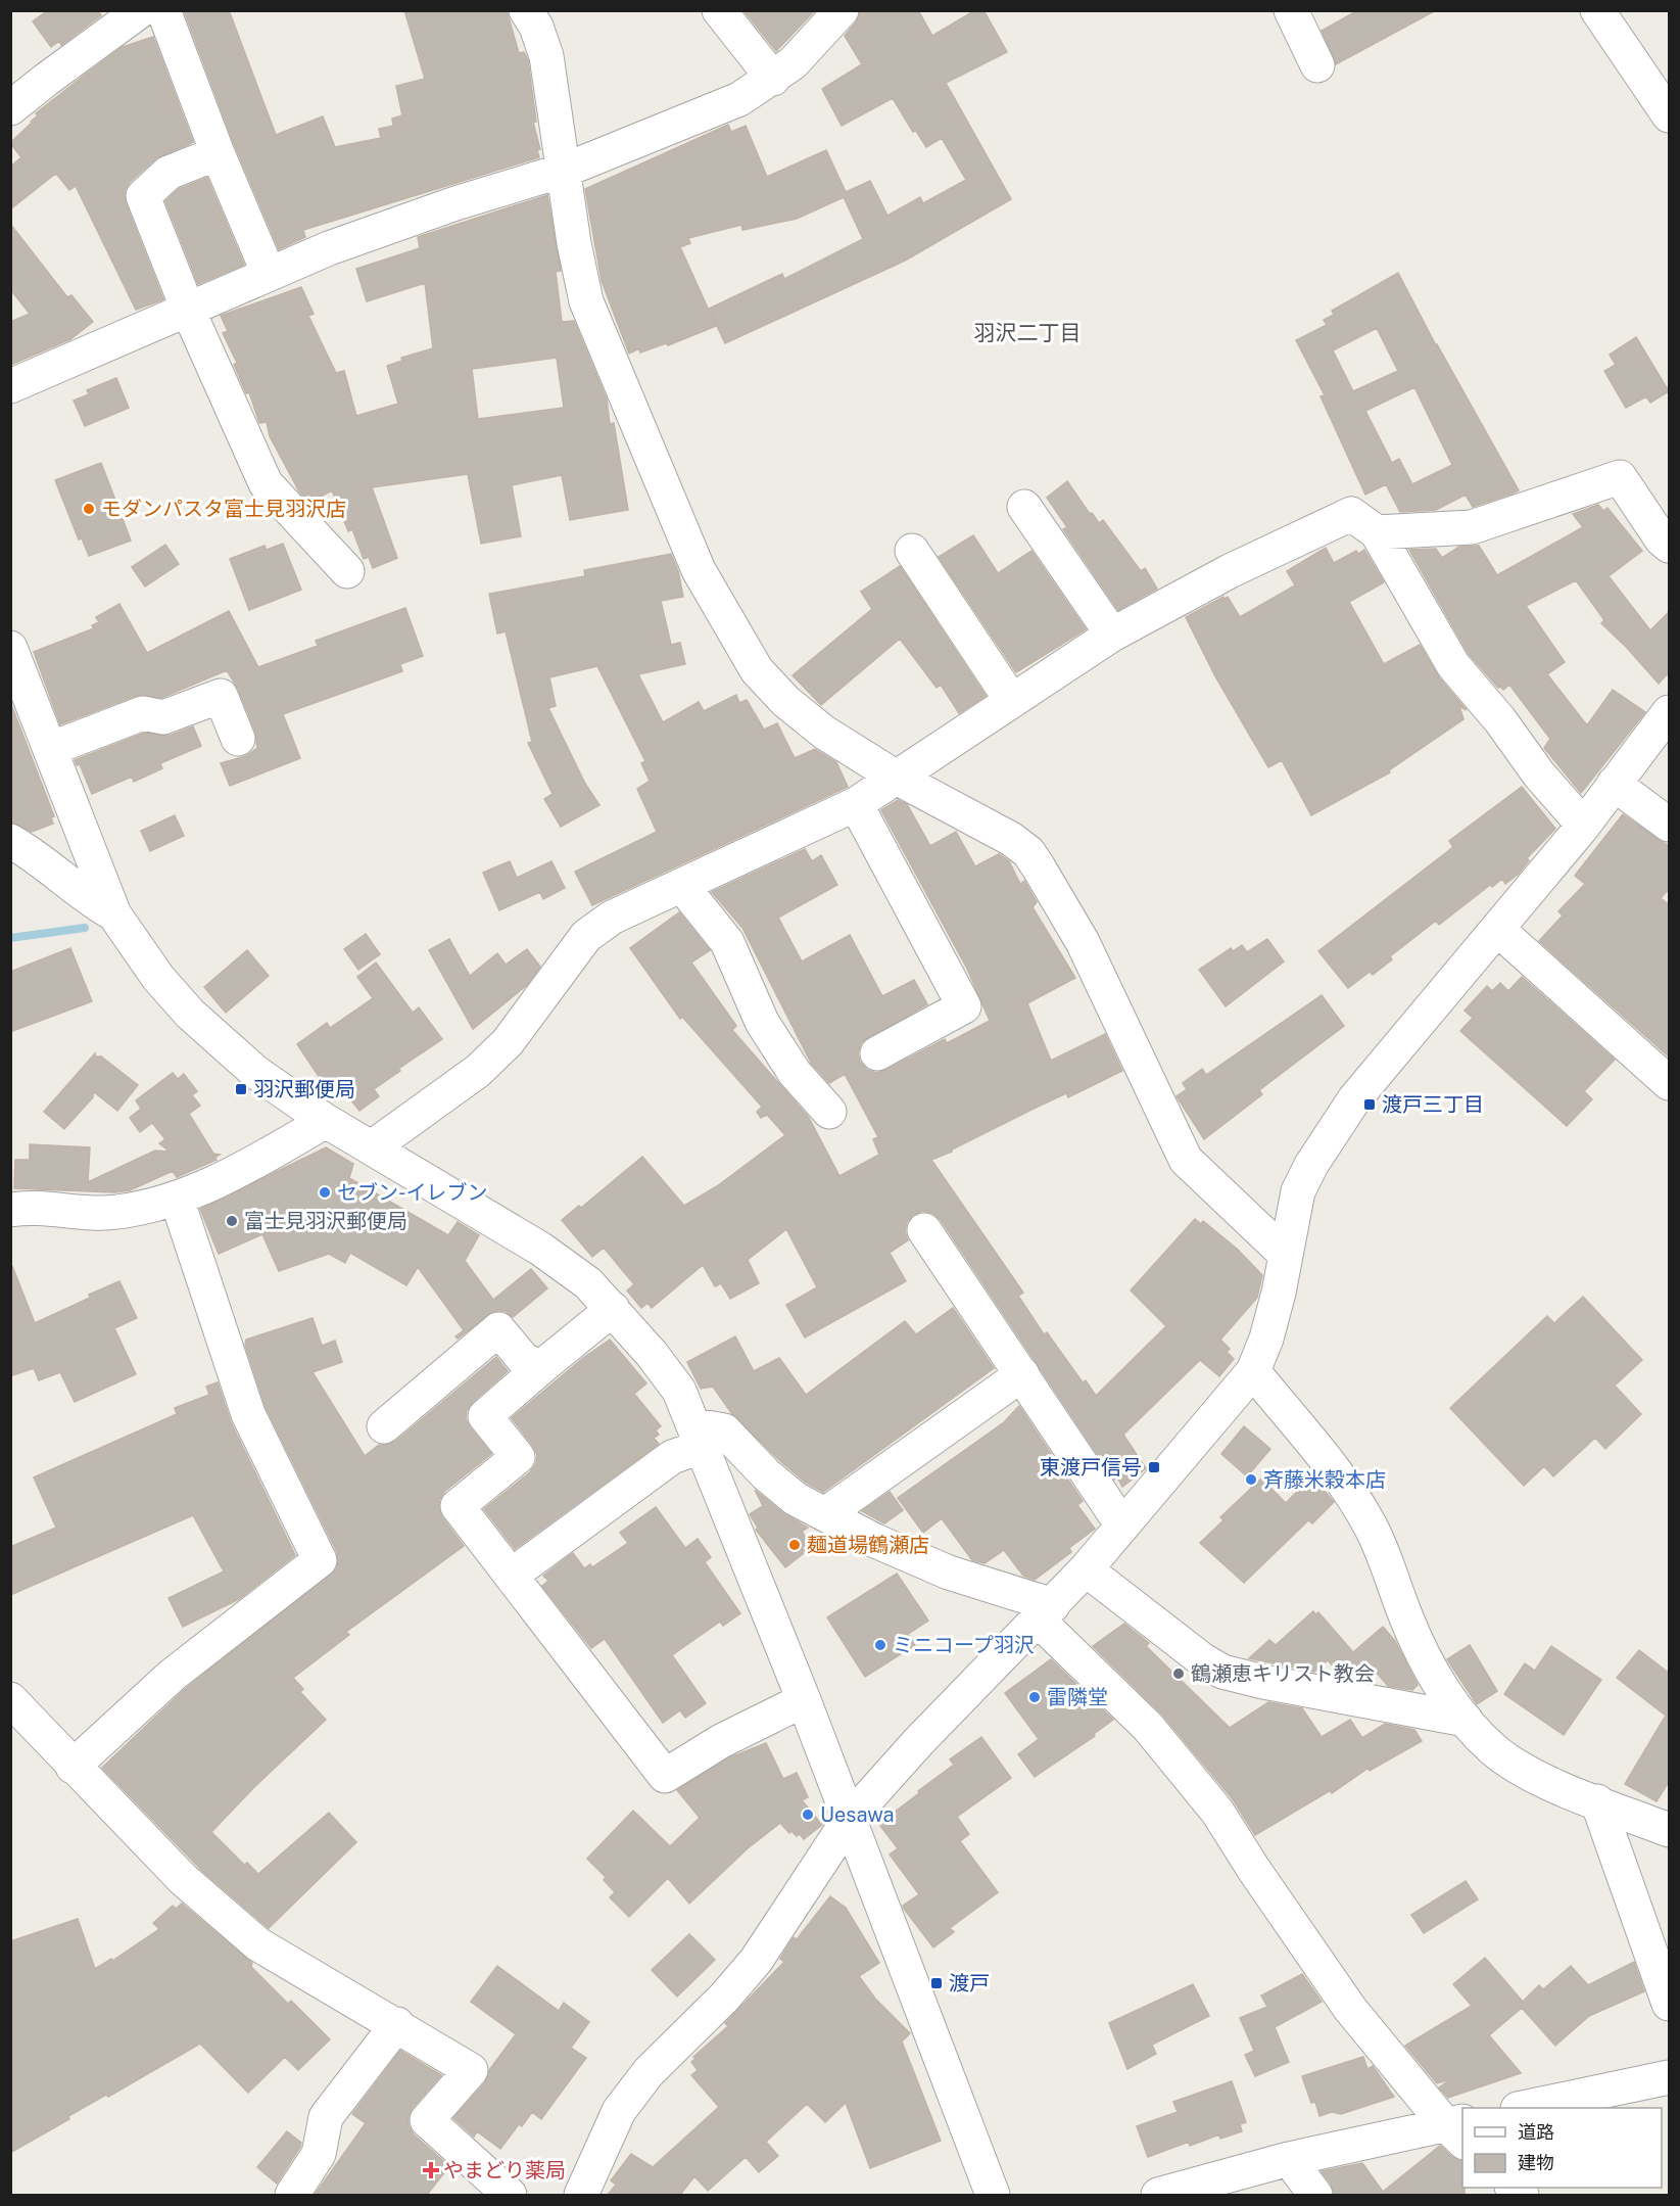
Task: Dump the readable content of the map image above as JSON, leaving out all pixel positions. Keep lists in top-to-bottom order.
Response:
{
  "districts": ["羽沢二丁目"],
  "places": {
    "other": [
      "モダンパスタ富士見羽沢店",
      "セブン-イレブン",
      "富士見羽沢郵便局",
      "斉藤米穀本店",
      "麺道場鶴瀬店",
      "ミニコープ羽沢",
      "鶴瀬恵キリスト教会",
      "雷隣堂",
      "Uesawa"
    ],
    "transit": [
      "羽沢郵便局",
      "渡戸三丁目",
      "東渡戸信号",
      "渡戸"
    ],
    "health": ["やまどり薬局"]
  },
  "legend": ["道路", "建物"]
}
